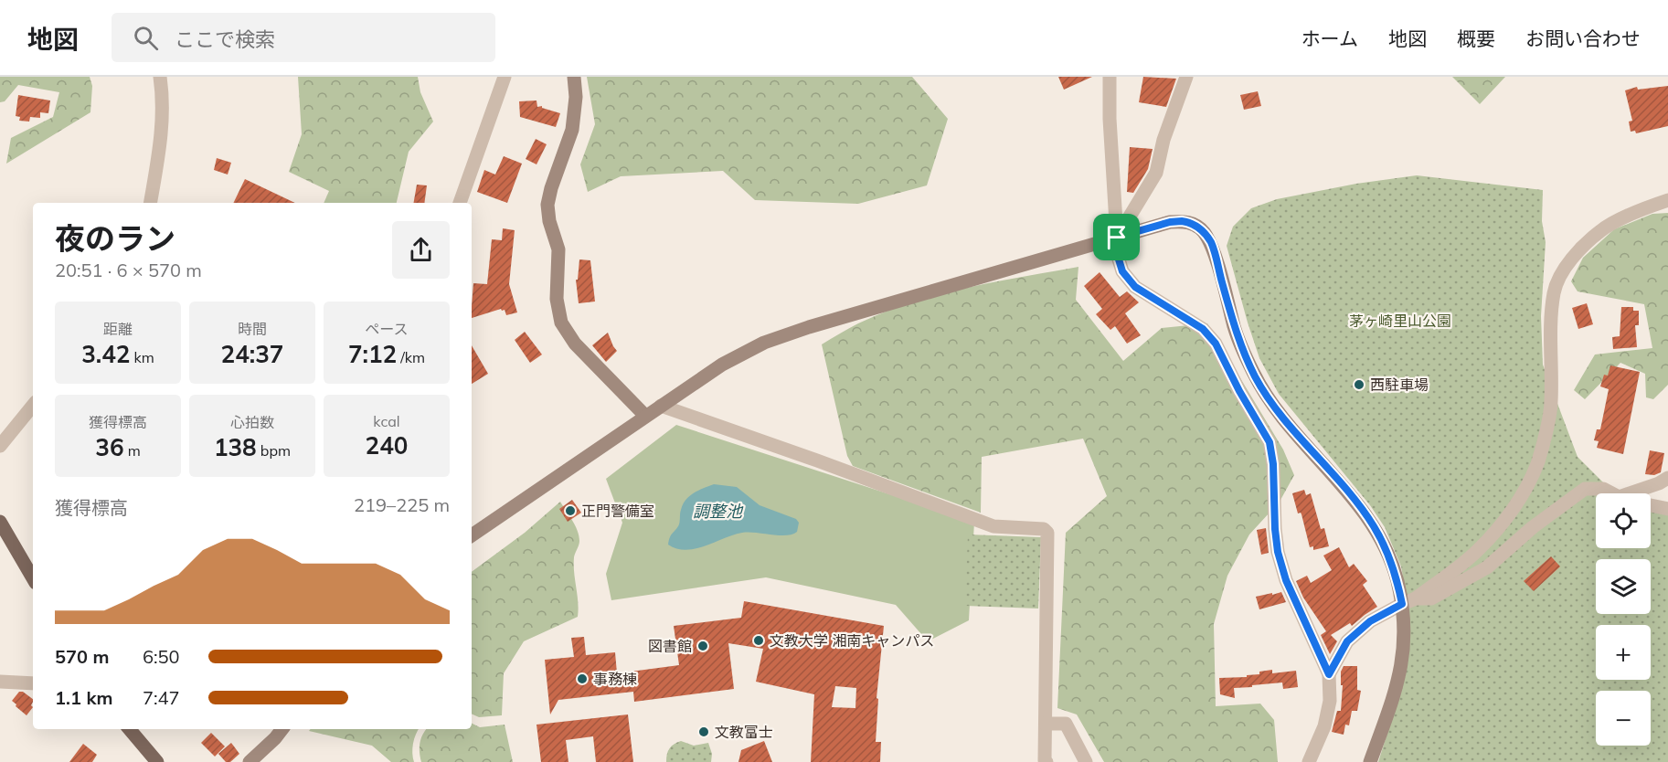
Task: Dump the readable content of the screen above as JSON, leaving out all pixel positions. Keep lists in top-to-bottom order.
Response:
{
  "water": ["調整池"],
  "parks": ["茅ヶ崎里山公園"],
  "places": [
    "西駐車場",
    "正門警備室",
    "文教大学 湘南キャンパス",
    "図書館",
    "事務棟",
    "文教富士"
  ],
  "page": {
    "header": "地図",
    "search": "ここで検索",
    "nav": [
      "ホーム",
      "地図",
      "概要",
      "お問い合わせ"
    ],
    "heading": ["夜のラン", "20:51 · 6 × 570 m"],
    "stats": [
      ["距離", "3.42 km"],
      ["時間", "24:37"],
      ["ペース", "7:12 /km"],
      ["獲得標高", "36 m"],
      ["心拍数", "138 bpm"],
      ["kcal", "240"]
    ],
    "chart": ["獲得標高", "219–225 m"],
    "map_buttons": ["+", "−"],
    "list": [
      {
        "name": "570 m",
        "note": "6:50"
      },
      {
        "name": "1.1 km",
        "note": "7:47"
      }
    ]
  }
}
